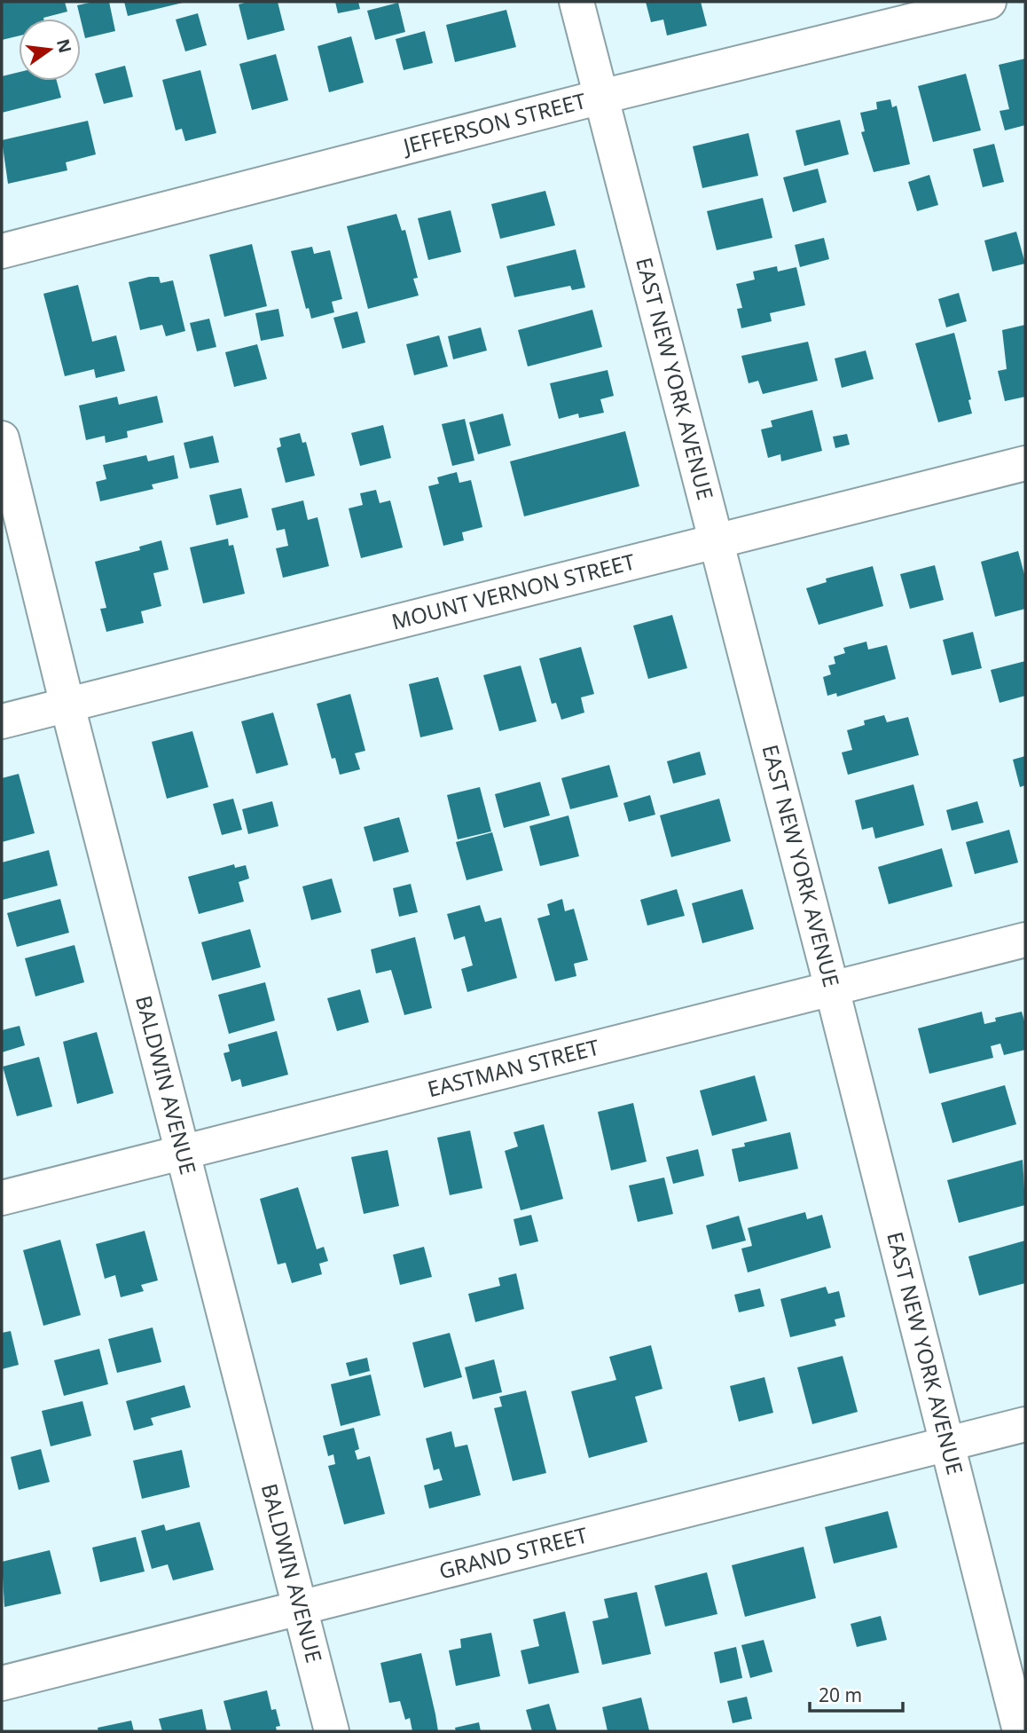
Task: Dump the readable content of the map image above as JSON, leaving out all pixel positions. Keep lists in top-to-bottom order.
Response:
{
  "streets": {
    "street": [
      "JEFFERSON STREET",
      "EAST NEW YORK AVENUE",
      "MOUNT VERNON STREET",
      "EASTMAN STREET",
      "BALDWIN AVENUE",
      "GRAND STREET"
    ]
  },
  "crossings": [
    ["JEFFERSON STREET", "EAST NEW YORK AVENUE"],
    ["EAST NEW YORK AVENUE", "MOUNT VERNON STREET"],
    ["EAST NEW YORK AVENUE", "EASTMAN STREET"],
    ["EAST NEW YORK AVENUE", "GRAND STREET"],
    ["MOUNT VERNON STREET", "BALDWIN AVENUE"],
    ["EASTMAN STREET", "BALDWIN AVENUE"],
    ["BALDWIN AVENUE", "GRAND STREET"]
  ],
  "scale_bar": "20 m",
  "north": "right"
}
